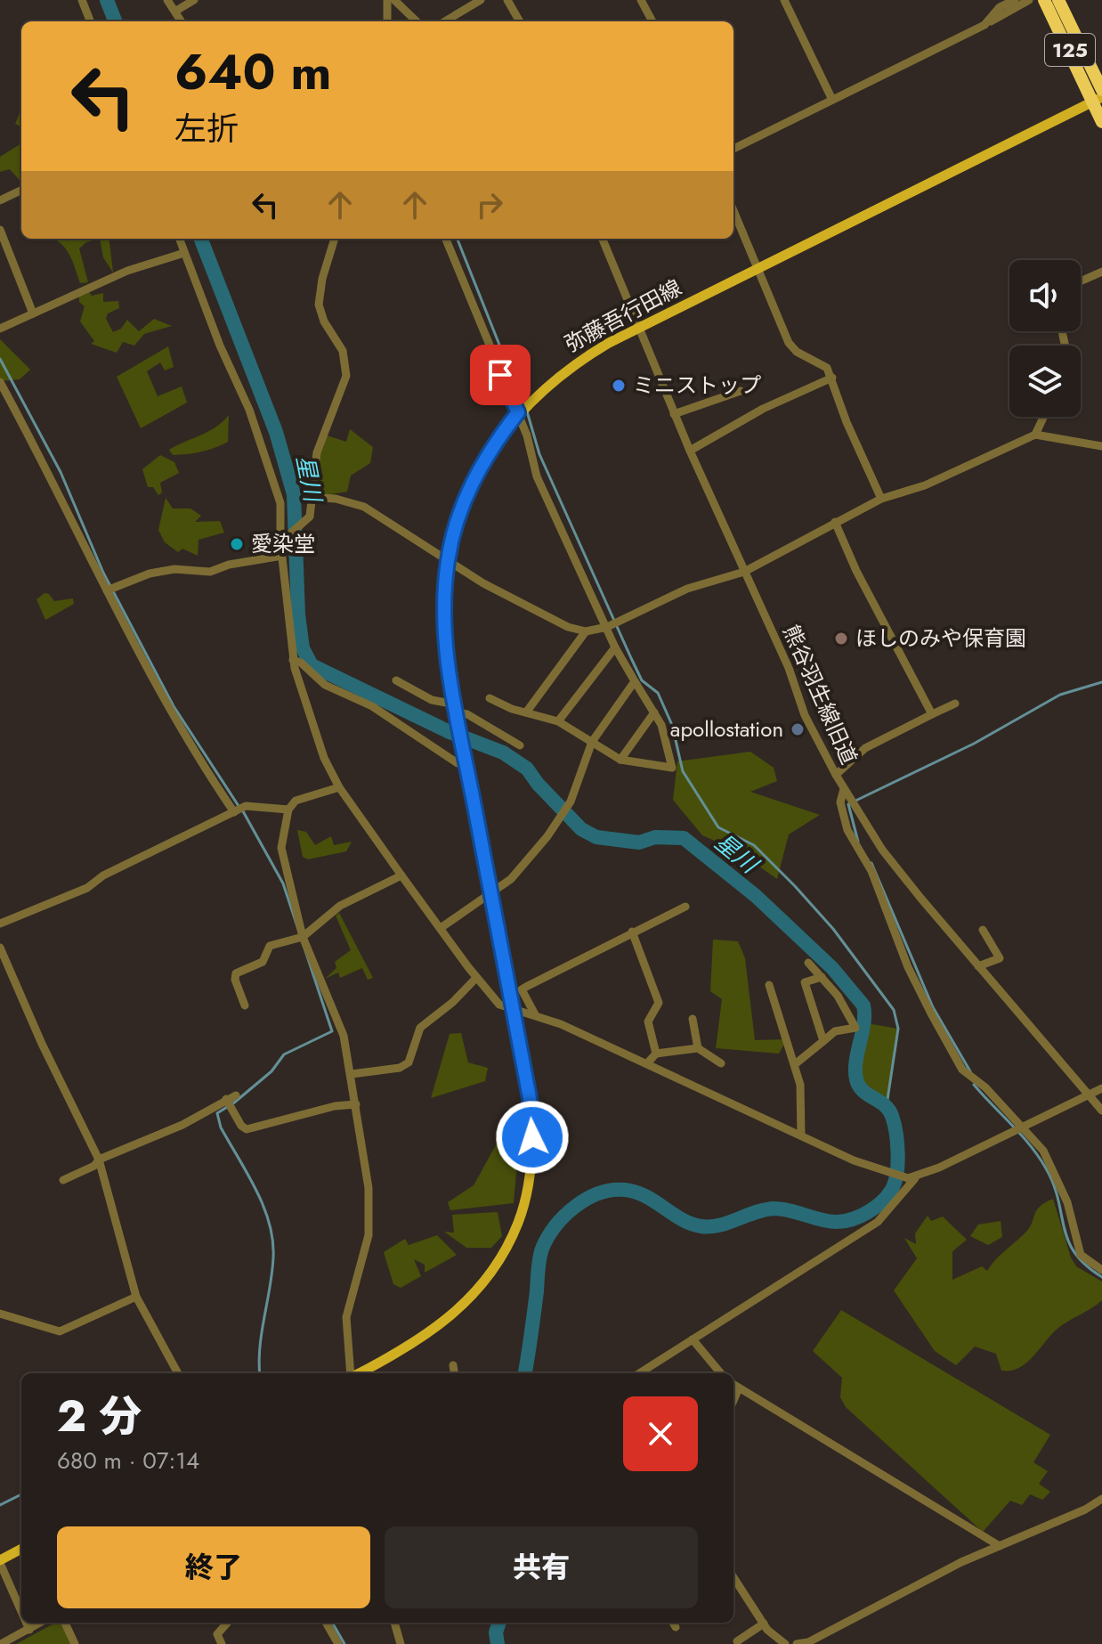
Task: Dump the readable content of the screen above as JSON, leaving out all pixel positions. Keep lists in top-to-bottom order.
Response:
{
  "streets": {
    "highway": ["125"],
    "main road": ["弥藤吾行田線"],
    "street": ["熊谷羽生線旧道"]
  },
  "crossings": [
    ["125", "弥藤吾行田線"],
    ["弥藤吾行田線", "熊谷羽生線旧道"]
  ],
  "water": ["星川"],
  "places": [
    "ミニストップ",
    "愛染堂",
    "ほしのみや保育園",
    "apollostation"
  ],
  "page": {
    "turn": ["640 m", "左折"],
    "heading": ["2 分", "680 m · 07:14"],
    "buttons": ["終了", "共有"]
  }
}
